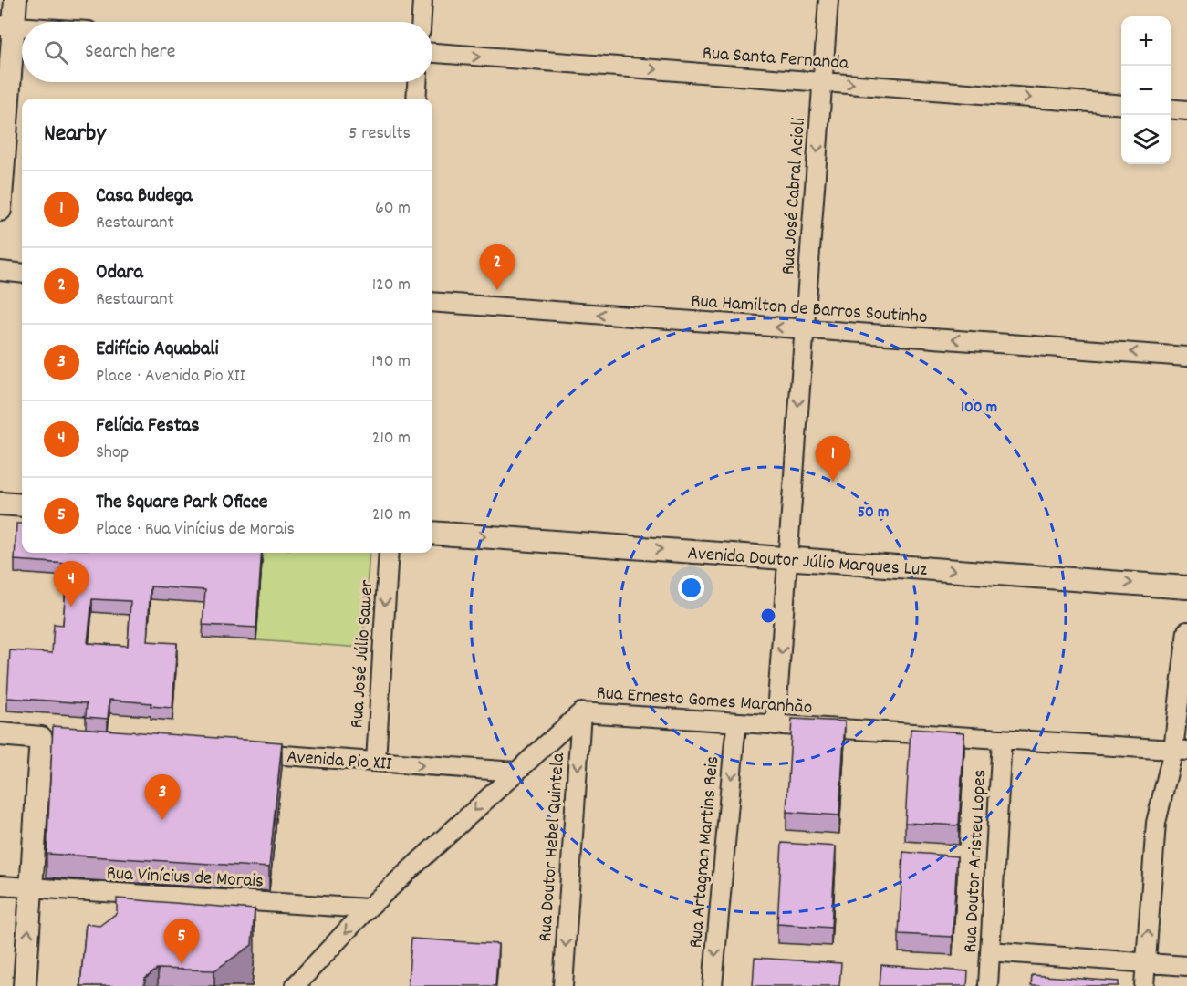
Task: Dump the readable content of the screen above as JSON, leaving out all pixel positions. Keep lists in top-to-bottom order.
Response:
{
  "streets": {
    "street": [
      "Rua Santa Fernanda",
      "Rua José Cabral Acioli",
      "Rua Hamilton de Barros Soutinho",
      "Avenida Doutor Júlio Marques Luz",
      "Rua José Júlio Sawer",
      "Rua Ernesto Gomes Maranhão",
      "Avenida Pio XII",
      "Rua Doutor Hebel Quintela",
      "Rua Artagnan Martins Reis",
      "Rua Doutor Aristeu Lopes",
      "Rua Vinícius de Morais"
    ]
  },
  "crossings": [
    ["Rua Santa Fernanda", "Rua José Cabral Acioli"],
    ["Rua José Cabral Acioli", "Rua Hamilton de Barros Soutinho"],
    ["Rua José Cabral Acioli", "Avenida Doutor Júlio Marques Luz"],
    ["Rua José Júlio Sawer", "Avenida Pio XII"],
    ["Rua Ernesto Gomes Maranhão", "Avenida Pio XII"],
    ["Rua Ernesto Gomes Maranhão", "Rua Doutor Hebel Quintela"],
    ["Rua Ernesto Gomes Maranhão", "Rua Artagnan Martins Reis"],
    ["Rua Ernesto Gomes Maranhão", "Rua Doutor Aristeu Lopes"],
    ["Rua Ernesto Gomes Maranhão", "Rua Vinícius de Morais"]
  ],
  "one_way": [
    "Rua Santa Fernanda",
    "Rua José Cabral Acioli",
    "Rua Hamilton de Barros Soutinho",
    "Avenida Doutor Júlio Marques Luz",
    "Rua José Júlio Sawer",
    "Avenida Pio XII",
    "Rua Doutor Hebel Quintela",
    "Rua Artagnan Martins Reis"
  ],
  "page": {
    "map_buttons": ["+", "−"],
    "search": "Search here",
    "heading": ["Nearby", "5 results"],
    "list": [
      {
        "mark": "1",
        "name": "Casa Budega",
        "note": "Restaurant",
        "value": "60 m"
      },
      {
        "mark": "2",
        "name": "Odara",
        "note": "Restaurant",
        "value": "120 m"
      },
      {
        "mark": "3",
        "name": "Edifício Aquabali",
        "note": "Place · Avenida Pio XII",
        "value": "190 m"
      },
      {
        "mark": "4",
        "name": "Felícia Festas",
        "note": "Shop",
        "value": "210 m"
      },
      {
        "mark": "5",
        "name": "The Square Park Oficce",
        "note": "Place · Rua Vinícius de Morais",
        "value": "210 m"
      }
    ],
    "pins": [
      "2",
      "1",
      "4",
      "3",
      "5"
    ]
  },
  "rings": ["100 m", "50 m"]
}
